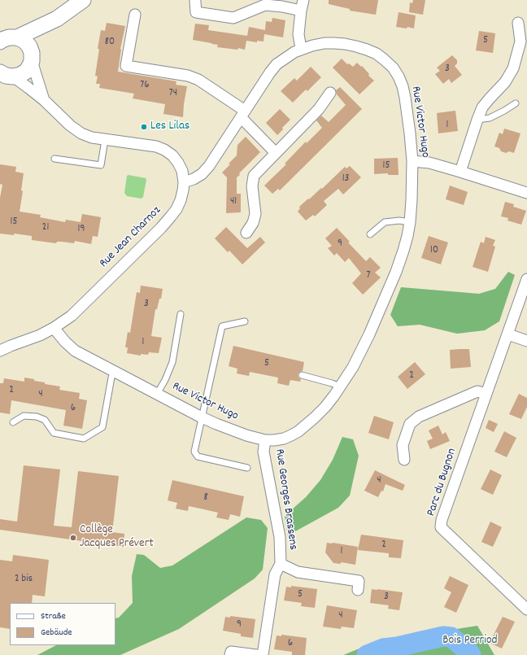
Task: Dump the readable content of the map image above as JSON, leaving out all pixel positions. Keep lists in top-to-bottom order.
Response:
{
  "streets": {
    "street": [
      "Rue Victor Hugo",
      "Rue Jean Charnoz",
      "Parc du Bugnon",
      "Rue Georges Brassens"
    ]
  },
  "crossings": [
    ["Rue Victor Hugo", "Rue Jean Charnoz"],
    ["Rue Victor Hugo", "Rue Georges Brassens"]
  ],
  "parks": ["Bois Perriod"],
  "places": ["Les Lilas", "Collège Jacques Prévert"],
  "house_numbers": [
    "5",
    "80",
    "3",
    "76",
    "74",
    "1",
    "15",
    "13",
    "41",
    "15",
    "21",
    "19",
    "9",
    "10",
    "7",
    "3",
    "1",
    "5",
    "2",
    "2",
    "4",
    "6",
    "4",
    "8",
    "2",
    "1",
    "2 bis",
    "5",
    "3",
    "4",
    "9",
    "6"
  ],
  "legend": ["Straße", "Gebäude"]
}
